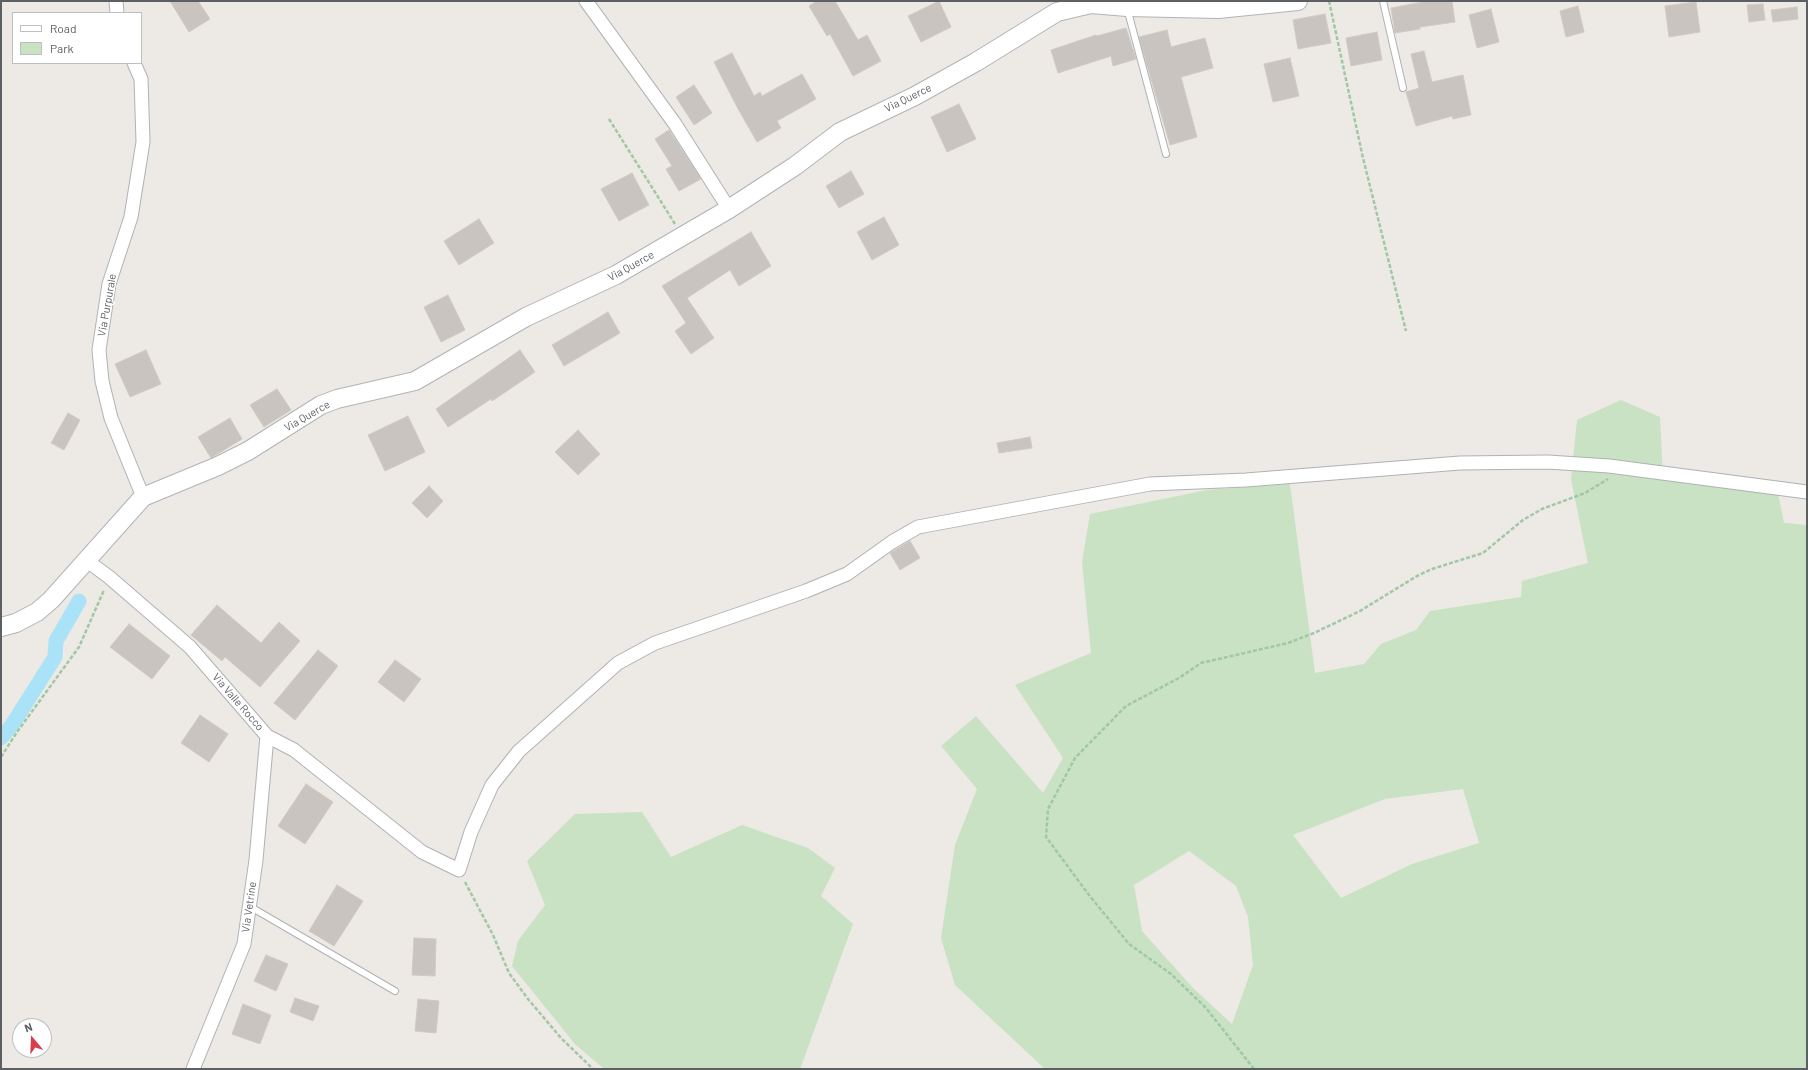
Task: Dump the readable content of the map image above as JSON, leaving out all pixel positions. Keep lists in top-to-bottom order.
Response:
{
  "streets": {
    "street": [
      "Via Querce",
      "Via Purpurale",
      "Via Valle Rocco",
      "Via Vetrine"
    ]
  },
  "crossings": [
    ["Via Querce", "Via Purpurale"],
    ["Via Querce", "Via Valle Rocco"],
    ["Via Valle Rocco", "Via Vetrine"]
  ],
  "legend": ["Road", "Park"],
  "north": "top"
}
